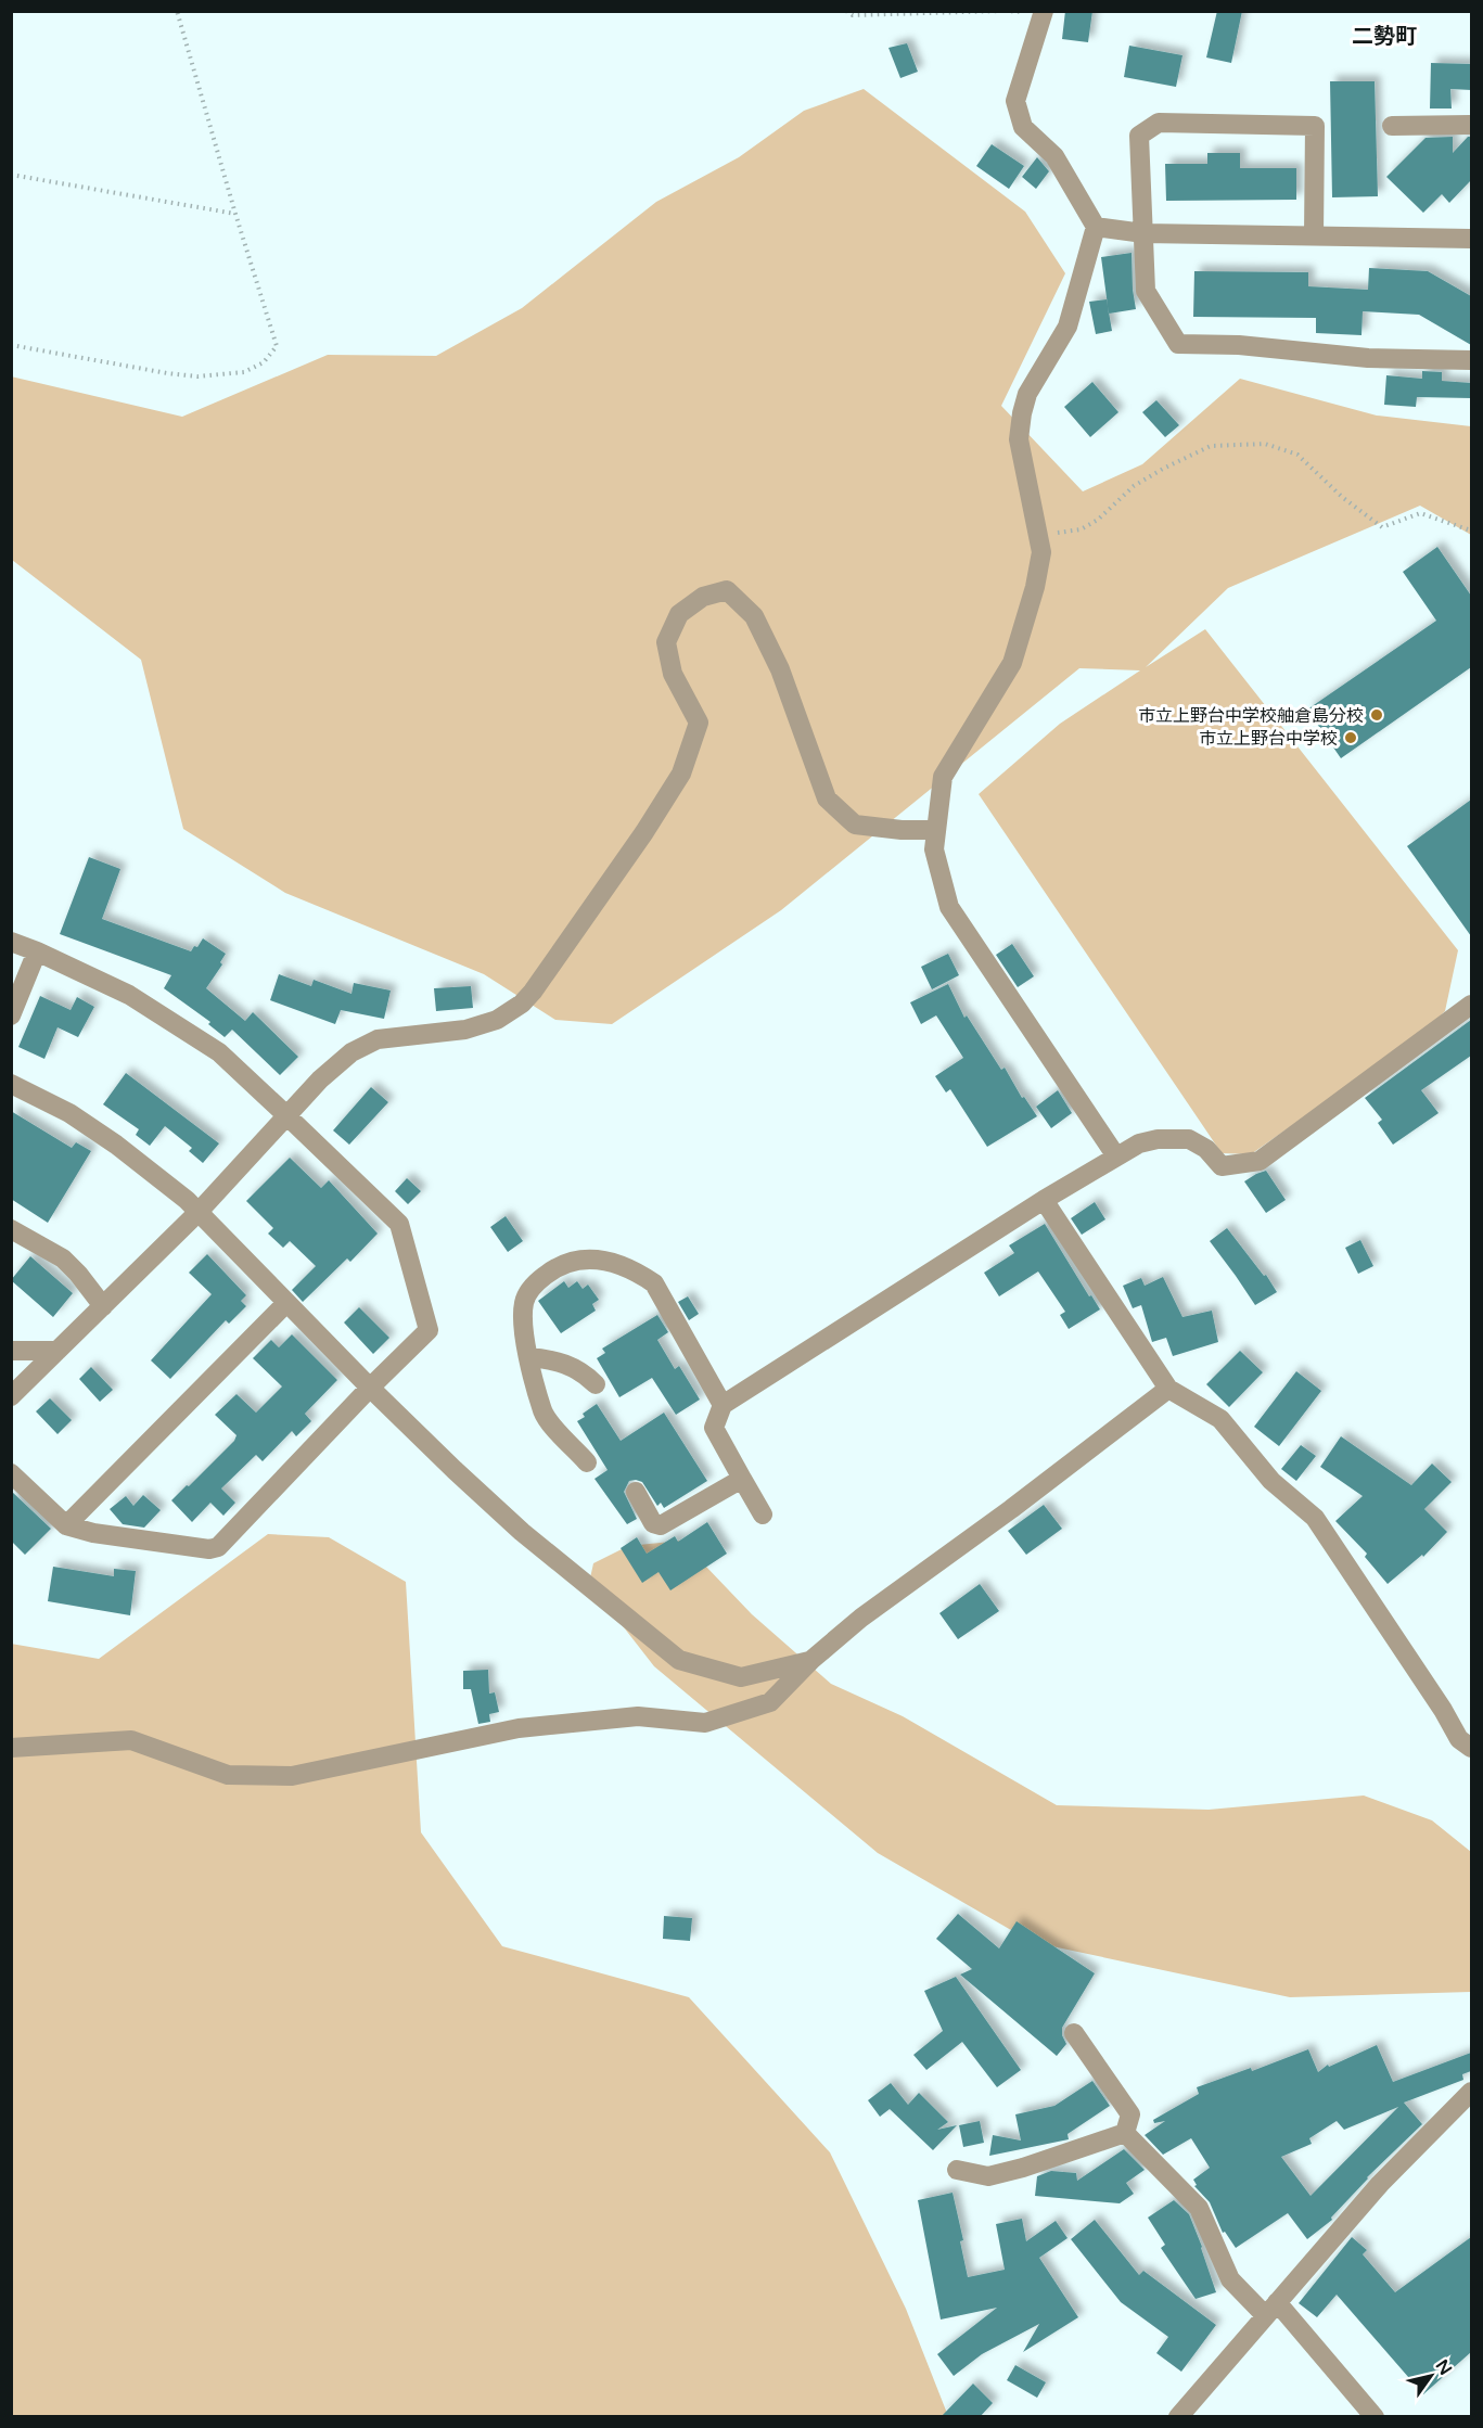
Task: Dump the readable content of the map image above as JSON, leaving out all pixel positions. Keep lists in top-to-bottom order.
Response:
{
  "districts": ["二勢町"],
  "places": ["市立上野台中学校舳倉島分校", "市立上野台中学校"],
  "north": "top right"
}
